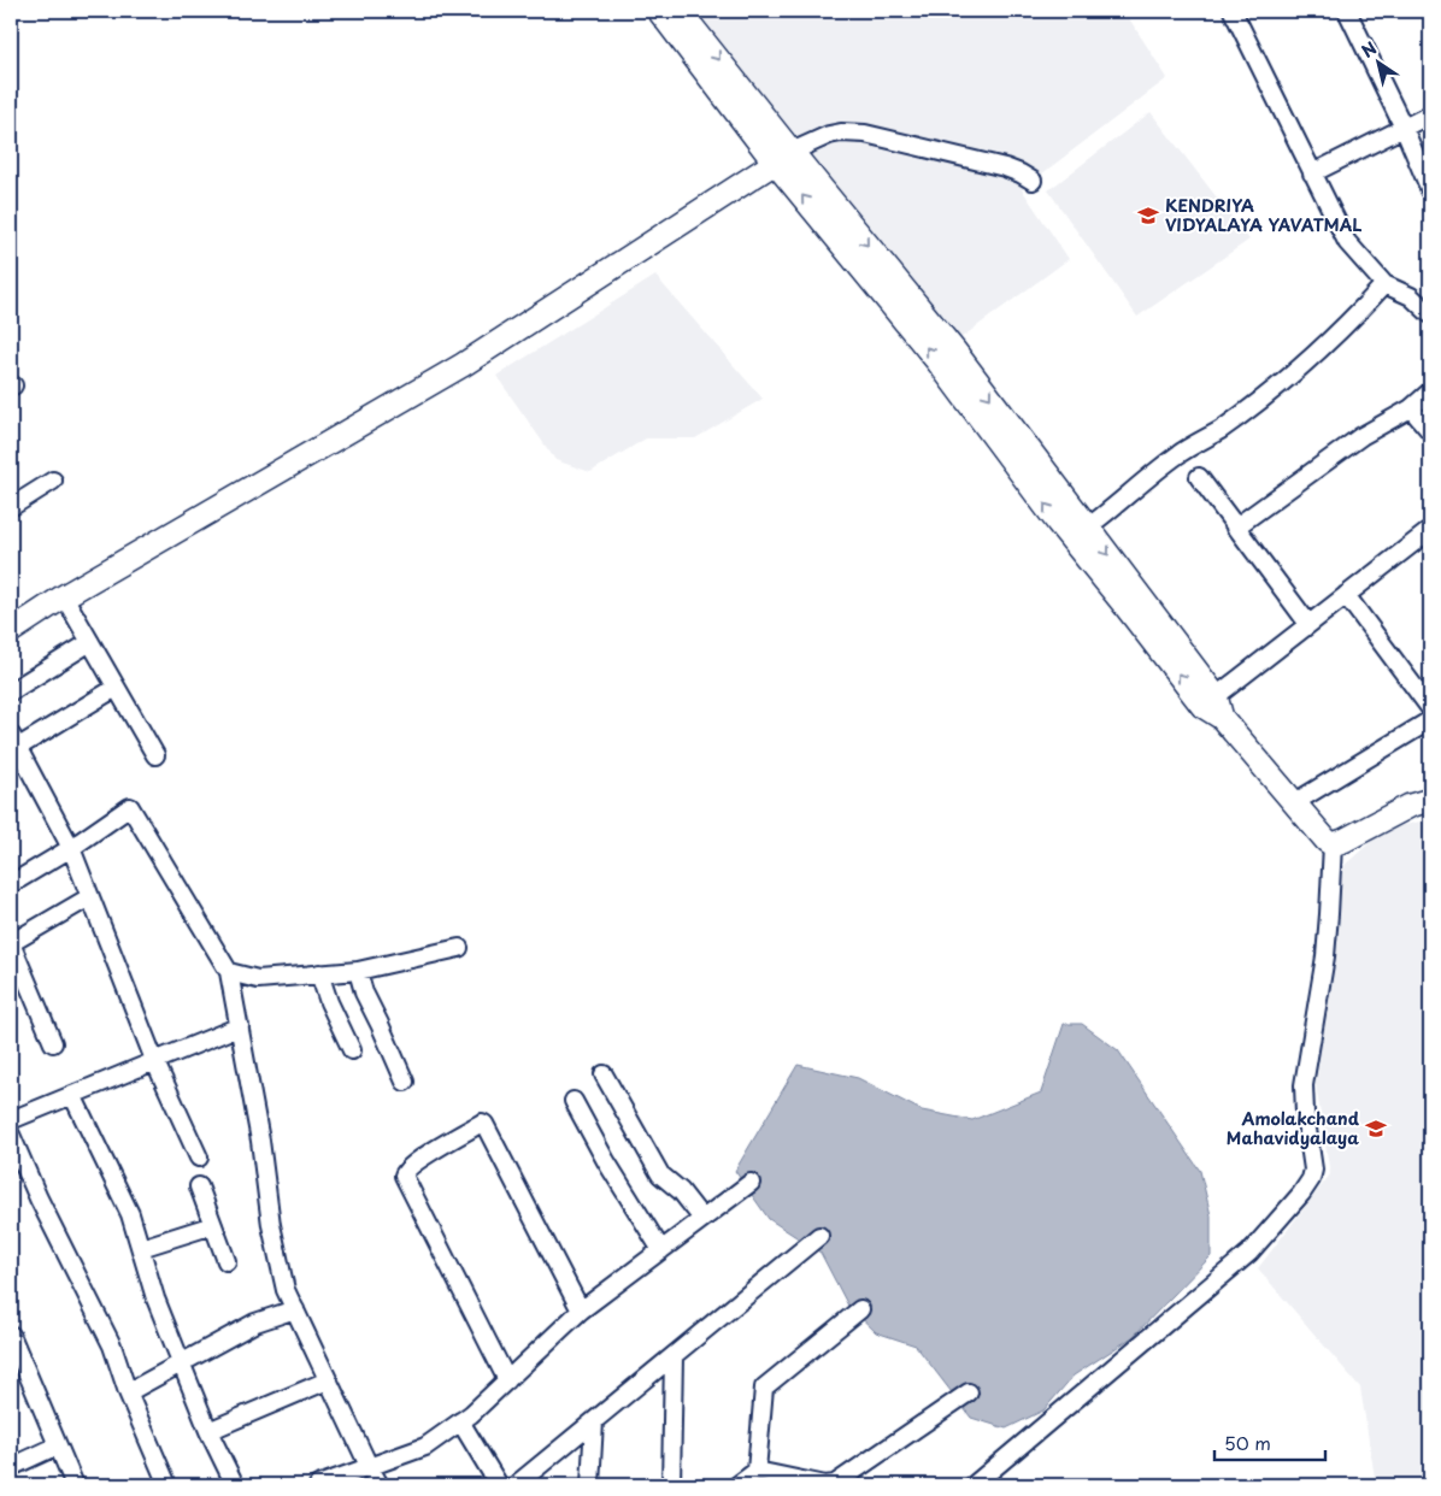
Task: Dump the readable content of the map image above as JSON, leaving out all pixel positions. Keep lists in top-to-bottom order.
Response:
{
  "places": {
    "school or university": ["KENDRIYA VIDYALAYA YAVATMAL", "Amolakchand Mahavidyalaya"]
  },
  "scale_bar": "50 m",
  "north": "top left"
}
